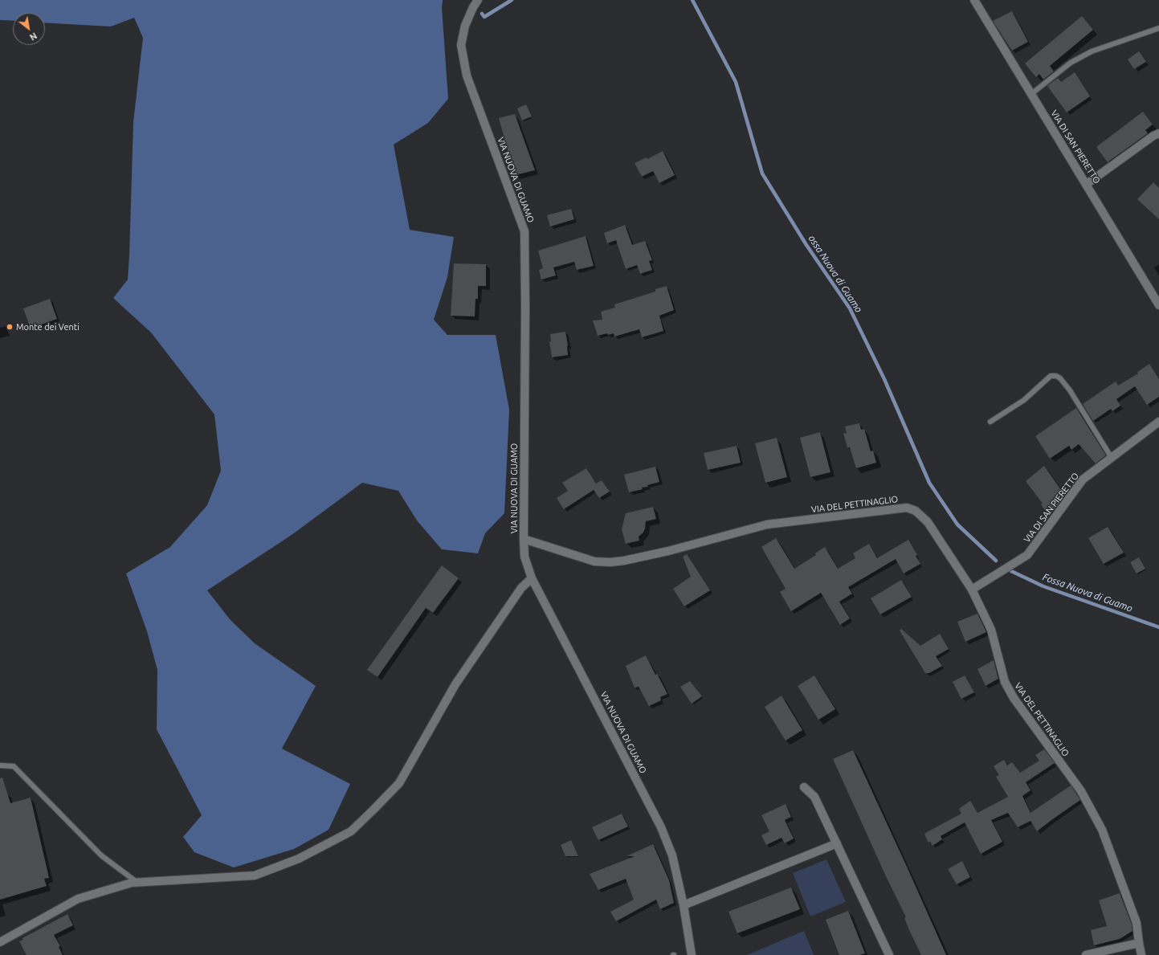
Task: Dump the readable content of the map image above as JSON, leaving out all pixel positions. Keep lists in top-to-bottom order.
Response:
{
  "streets": {
    "street": ["VIA DI SAN PIERETTO", "VIA NUOVA DI GUAMO", "VIA DEL PETTINAGLIO"]
  },
  "crossings": [
    ["VIA DI SAN PIERETTO", "VIA DEL PETTINAGLIO"],
    ["VIA NUOVA DI GUAMO", "VIA DEL PETTINAGLIO"]
  ],
  "water": ["ossa Nuova di Guamo", "Fossa Nuova di Guamo"],
  "places": ["Monte dei Venti"],
  "north": "bottom right"
}
